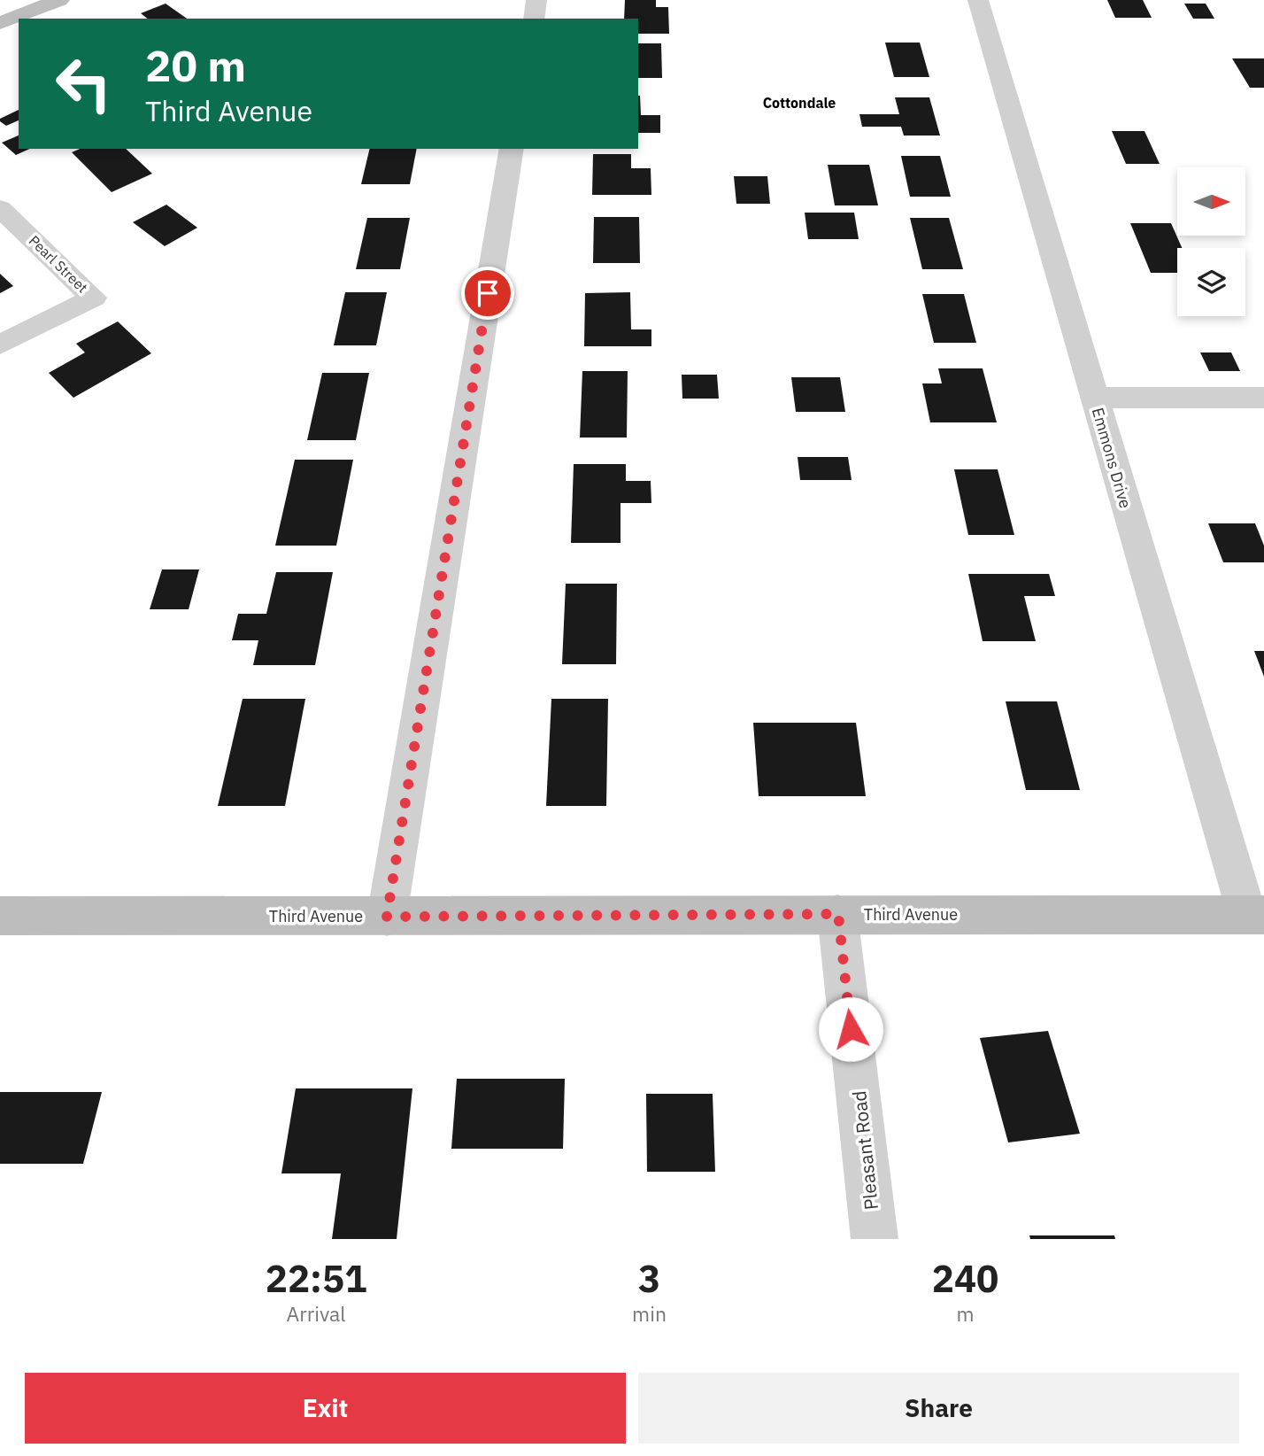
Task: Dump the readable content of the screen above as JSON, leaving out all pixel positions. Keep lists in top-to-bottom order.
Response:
{
  "streets": {
    "street": [
      "Pearl Street",
      "Emmons Drive",
      "Third Avenue",
      "Pleasant Road"
    ]
  },
  "crossings": [
    ["Emmons Drive", "Third Avenue"],
    ["Third Avenue", "Pleasant Road"]
  ],
  "districts": ["Cottondale"],
  "north": "right",
  "page": {
    "turn": ["20 m", "Third Avenue"],
    "eta": [
      "22:51",
      "Arrival",
      "3",
      "min",
      "240",
      "m"
    ],
    "buttons": ["Exit", "Share"]
  }
}
